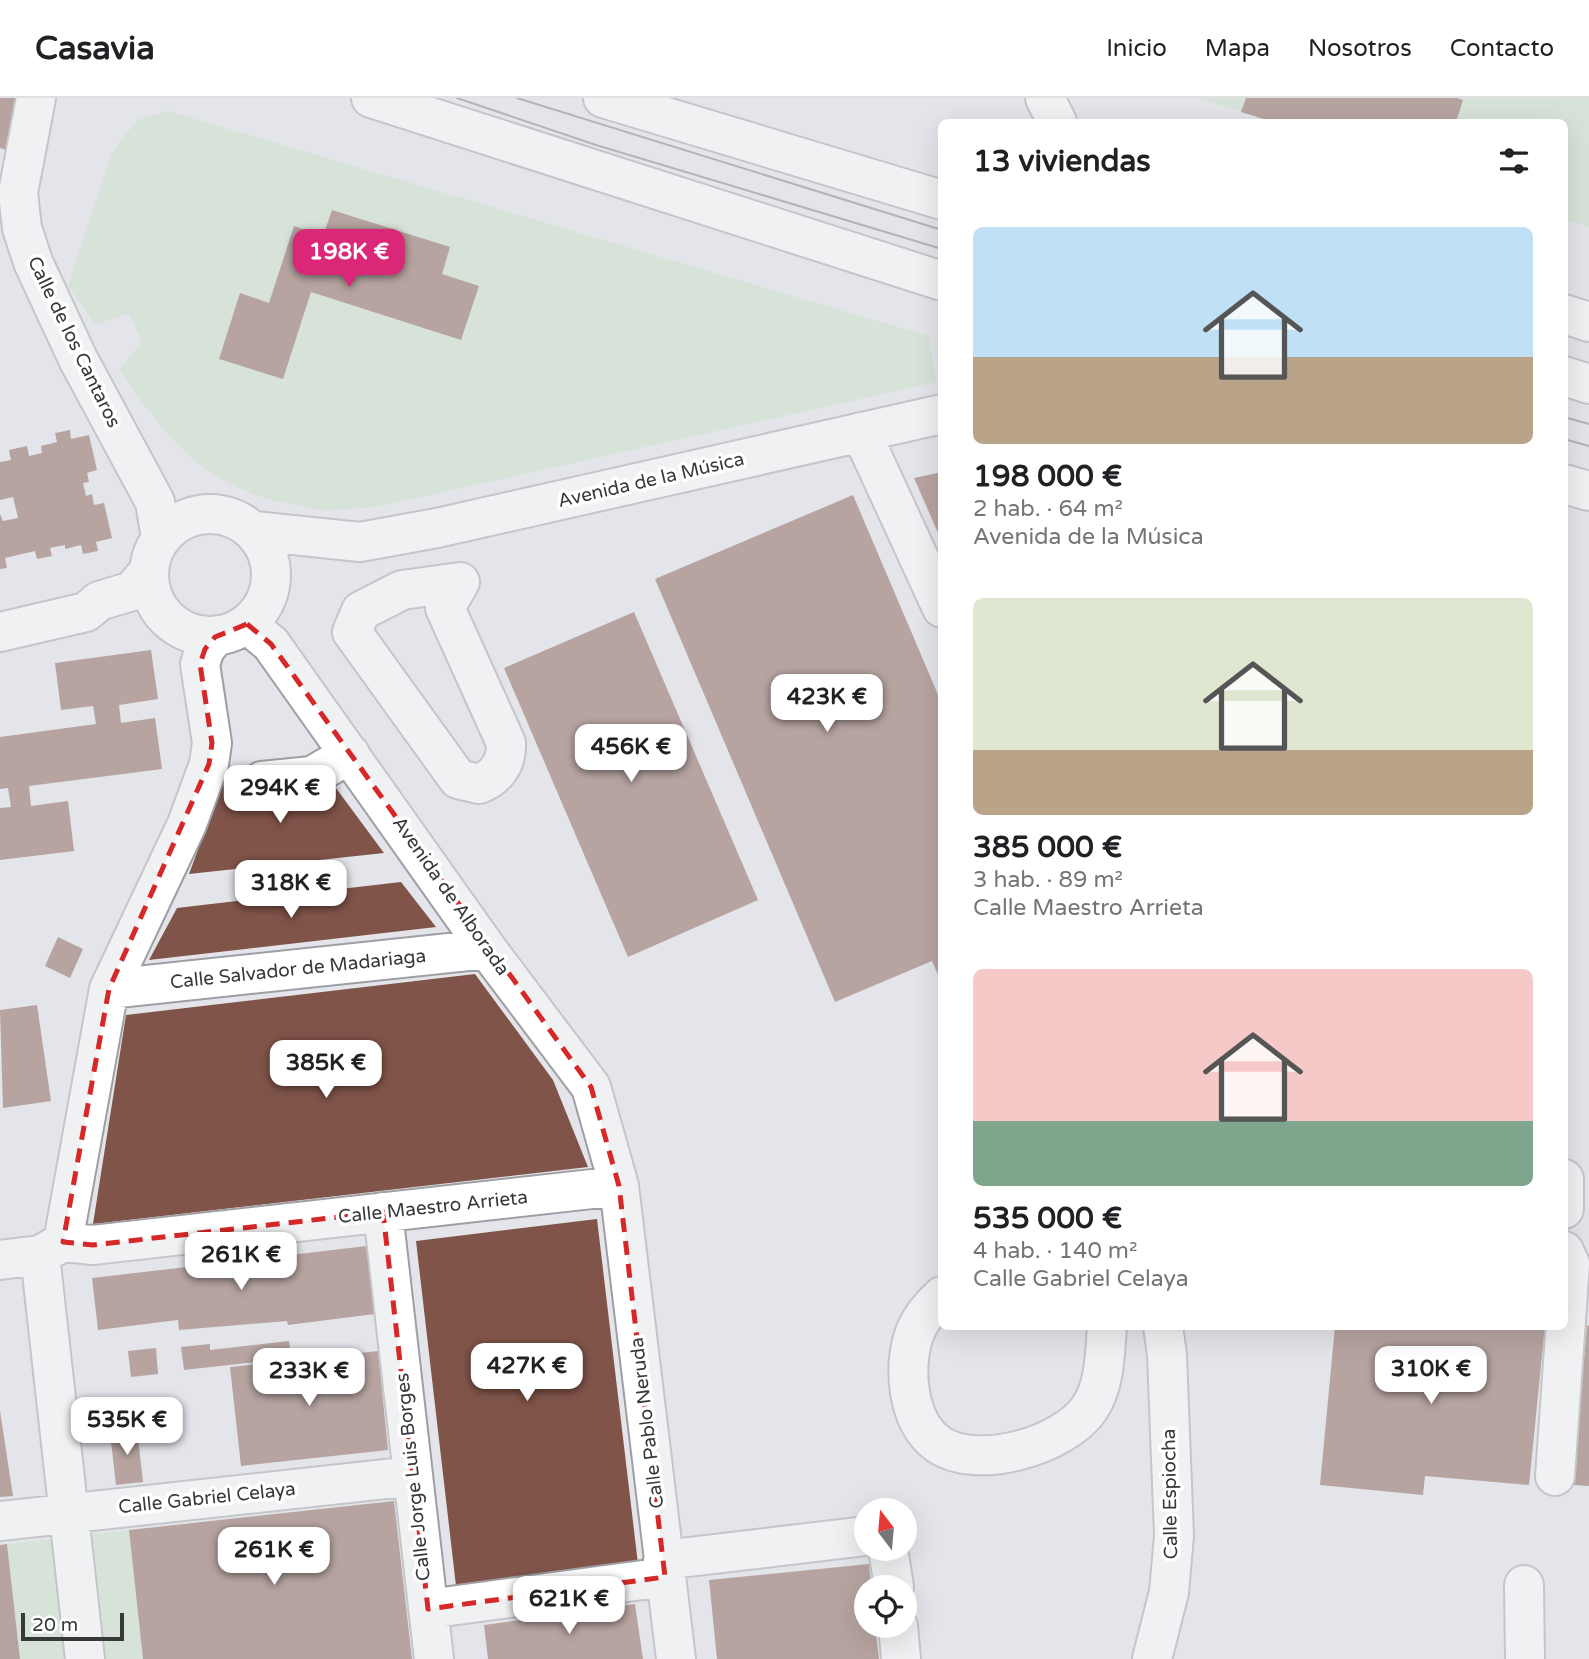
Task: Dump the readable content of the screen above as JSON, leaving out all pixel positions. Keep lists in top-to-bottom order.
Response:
{
  "streets": {
    "street": [
      "Calle de los Cantaros",
      "Avenida de la Música",
      "Avenida de Alborada",
      "Calle Salvador de Madariaga",
      "Calle Maestro Arrieta",
      "Calle Pablo Neruda",
      "Calle Jorge Luis Borges",
      "Calle Espiocha",
      "Calle Gabriel Celaya"
    ]
  },
  "crossings": [
    ["Calle de los Cantaros", "Avenida de la Música"],
    ["Calle de los Cantaros", "Avenida de Alborada"],
    ["Avenida de la Música", "Avenida de Alborada"],
    ["Avenida de Alborada", "Calle Salvador de Madariaga"],
    ["Avenida de Alborada", "Calle Maestro Arrieta"],
    ["Avenida de Alborada", "Calle Pablo Neruda"],
    ["Calle Maestro Arrieta", "Calle Pablo Neruda"],
    ["Calle Maestro Arrieta", "Calle Jorge Luis Borges"],
    ["Calle Jorge Luis Borges", "Calle Gabriel Celaya"]
  ],
  "scale_bar": "20 m",
  "north": "top",
  "page": {
    "header": "Casavia",
    "nav": [
      "Inicio",
      "Mapa",
      "Nosotros",
      "Contacto"
    ],
    "heading": "13 viviendas",
    "list": [
      {
        "name": "198 000 €",
        "note": "2 hab. · 64 m² · Avenida de la Música"
      },
      {
        "name": "385 000 €",
        "note": "3 hab. · 89 m² · Calle Maestro Arrieta"
      },
      {
        "name": "535 000 €",
        "note": "4 hab. · 140 m² · Calle Gabriel Celaya"
      }
    ],
    "price": [
      "198K €",
      "423K €",
      "456K €",
      "294K €",
      "318K €",
      "385K €",
      "261K €",
      "427K €",
      "310K €",
      "233K €",
      "535K €",
      "261K €",
      "621K €"
    ],
    "scale": "20 m"
  }
}
